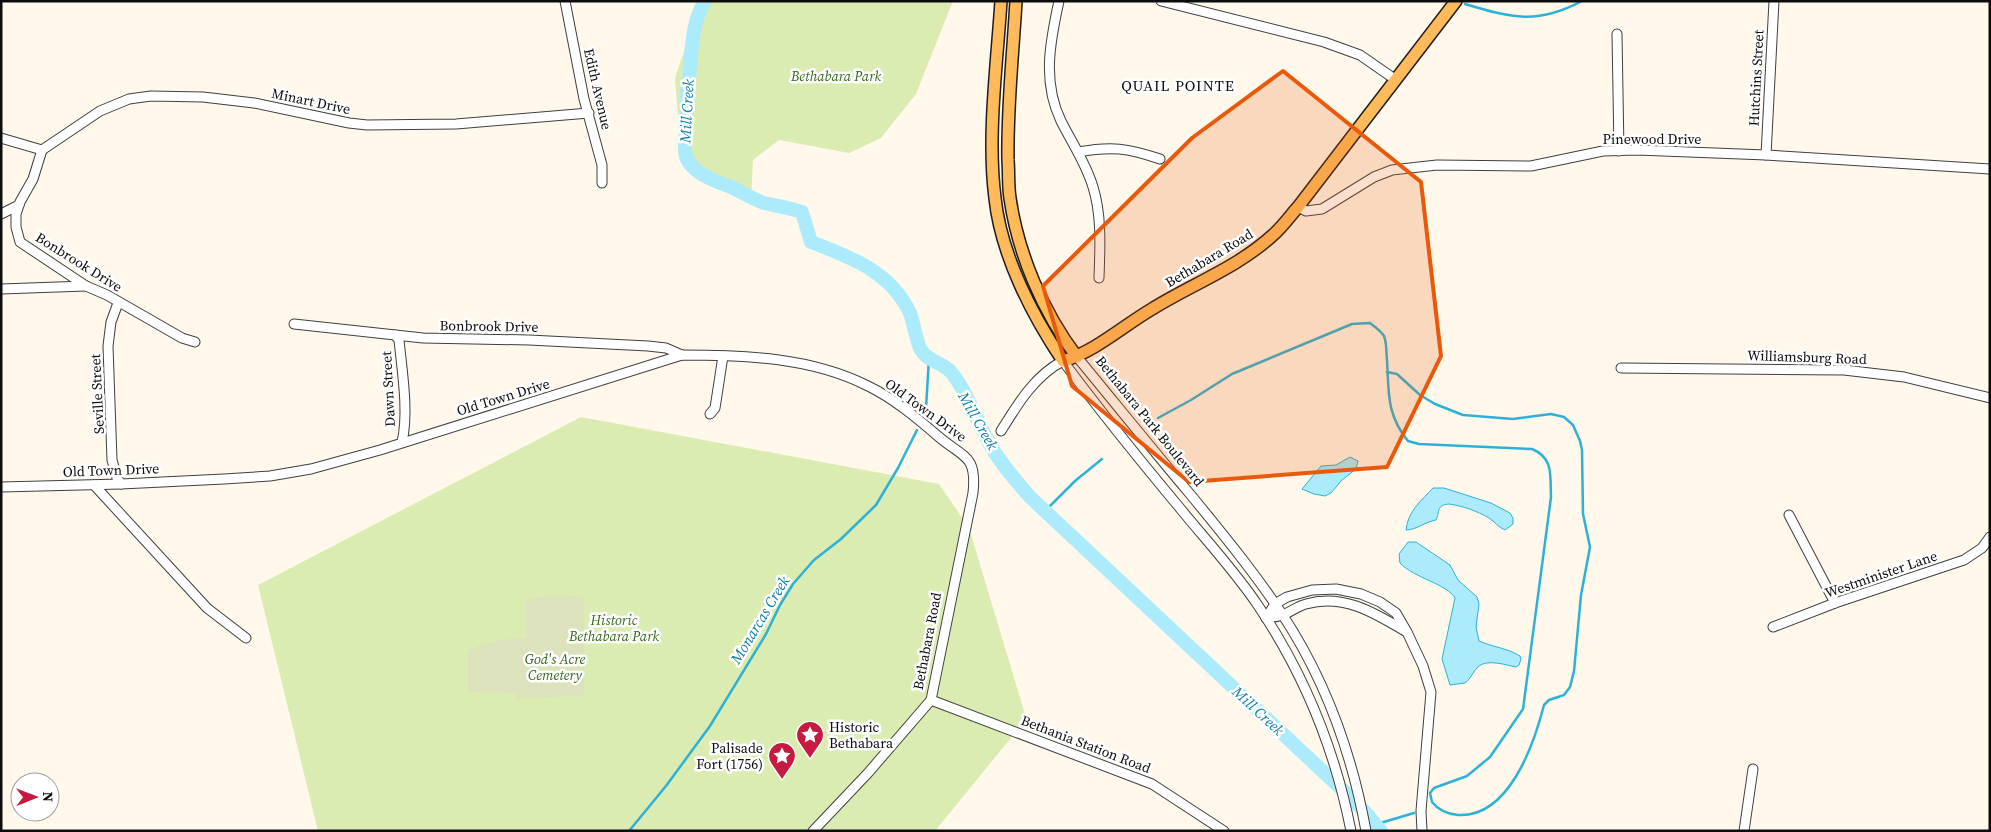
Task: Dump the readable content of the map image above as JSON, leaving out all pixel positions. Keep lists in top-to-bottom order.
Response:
{
  "streets": {
    "main road": ["Bethabara Road", "Bethabara Park Boulevard"],
    "street": [
      "Hutchins Street",
      "Edith Avenue",
      "Minart Drive",
      "Pinewood Drive",
      "Bonbrook Drive",
      "Williamsburg Road",
      "Dawn Street",
      "Seville Street",
      "Old Town Drive",
      "Westminister Lane",
      "Bethania Station Road"
    ]
  },
  "crossings": [
    ["Hutchins Street", "Pinewood Drive"],
    ["Edith Avenue", "Minart Drive"],
    ["Minart Drive", "Bonbrook Drive"],
    ["Pinewood Drive", "Bethabara Road"],
    ["Bethabara Road", "Old Town Drive"],
    ["Bethabara Road", "Bethabara Park Boulevard"],
    ["Bethabara Road", "Bethania Station Road"],
    ["Bonbrook Drive", "Dawn Street"],
    ["Bonbrook Drive", "Seville Street"],
    ["Bonbrook Drive", "Old Town Drive"],
    ["Dawn Street", "Old Town Drive"],
    ["Seville Street", "Old Town Drive"]
  ],
  "districts": ["QUAIL POINTE"],
  "water": ["Mill Creek", "Monarcas Creek"],
  "parks": ["Bethabara Park", "Historic Bethabara Park", "God's Acre Cemetery"],
  "places": {
    "place": ["Historic Bethabara", "Palisade Fort (1756)"]
  },
  "north": "right"
}
